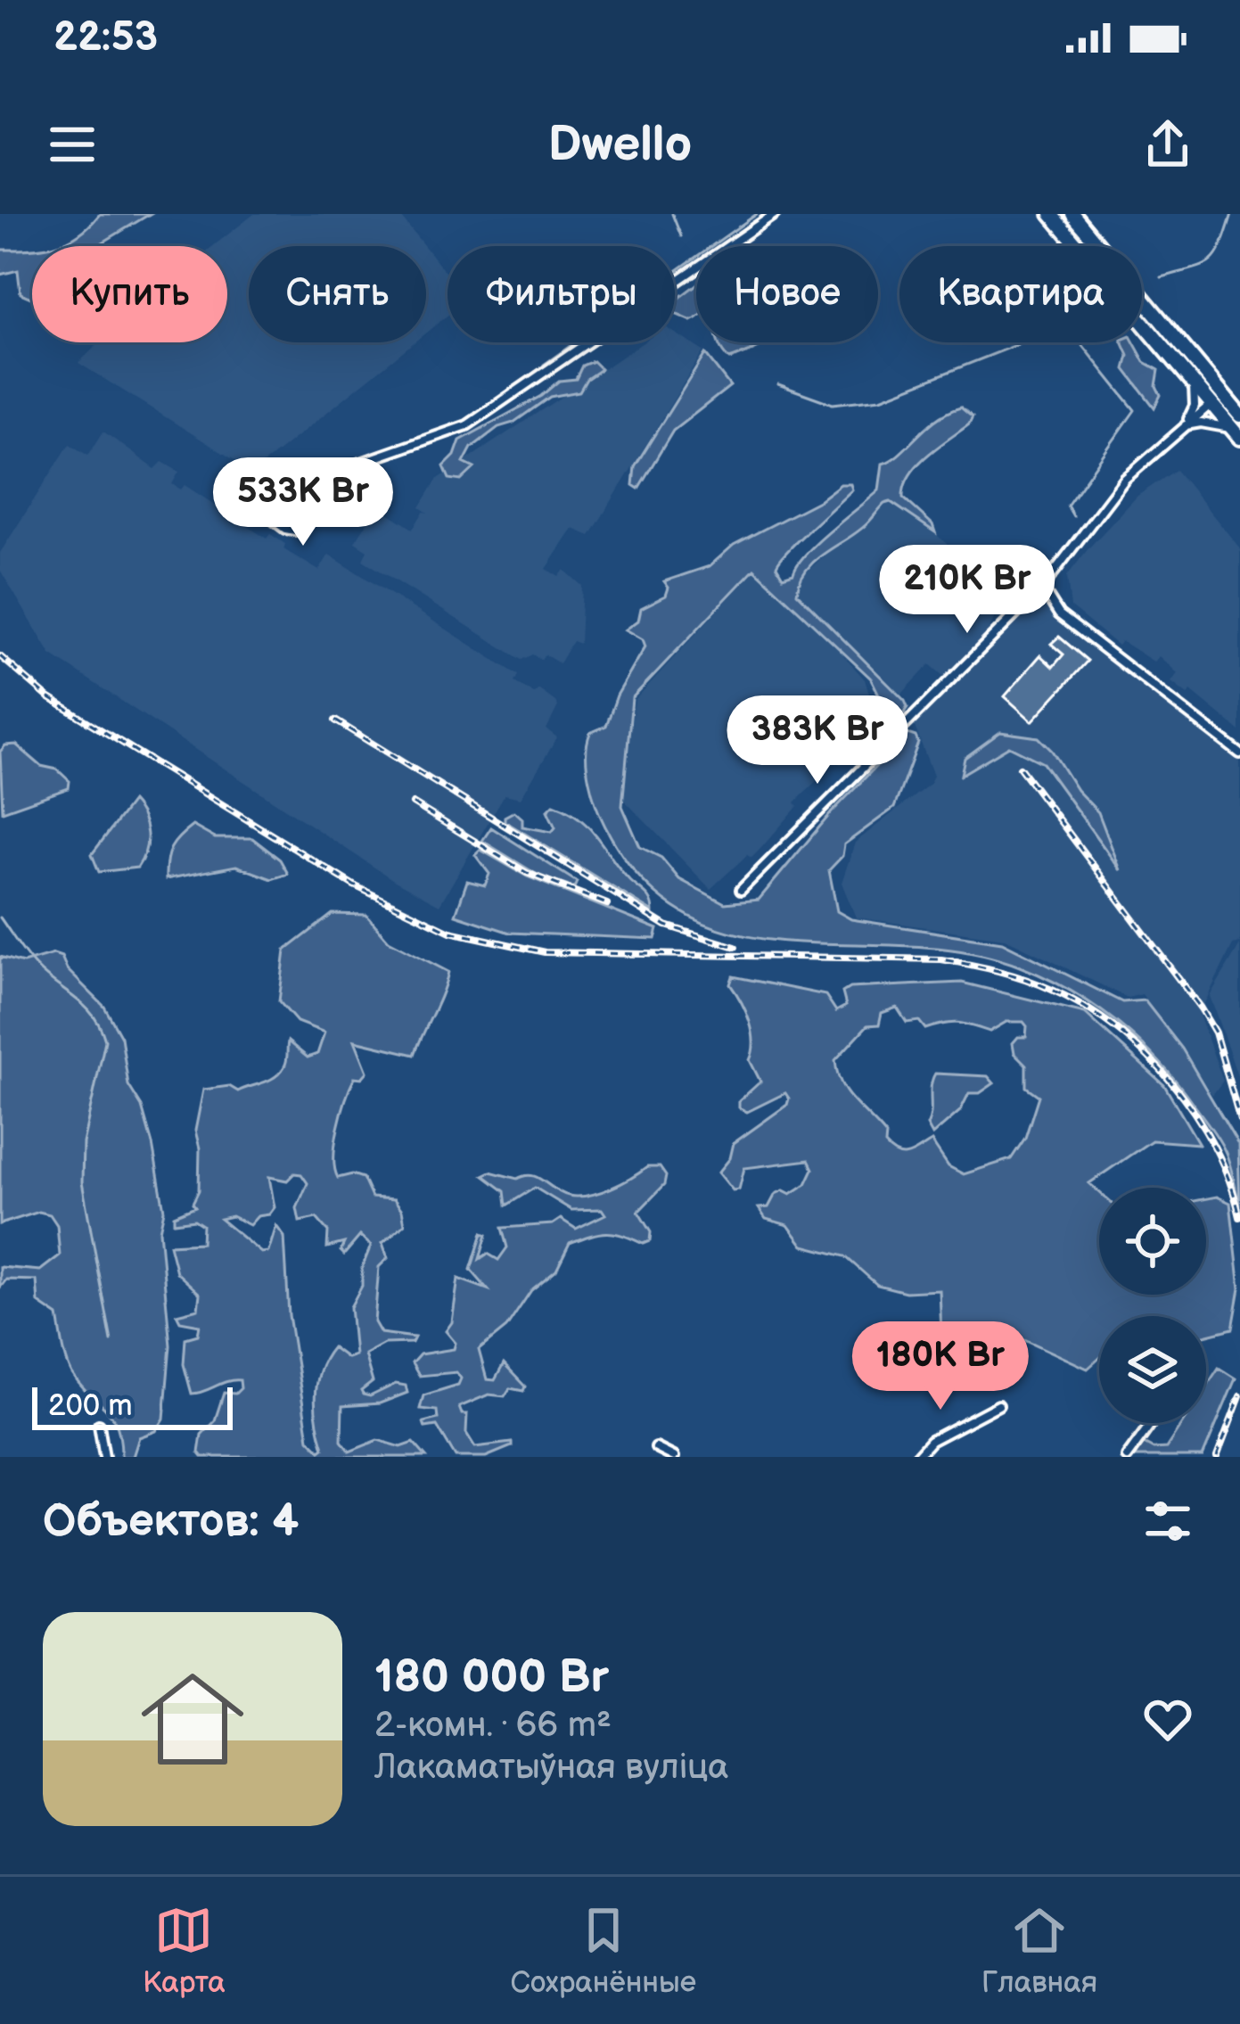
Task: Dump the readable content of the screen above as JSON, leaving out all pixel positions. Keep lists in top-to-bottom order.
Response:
{
  "scale_bar": "200 m",
  "page": {
    "status": "22:53",
    "header": "Dwello",
    "chip": [
      "Купить",
      "Снять",
      "Фильтры",
      "Новое",
      "Квартира"
    ],
    "price": [
      "533K Br",
      "210K Br",
      "383K Br",
      "180K Br"
    ],
    "scale": "200 m",
    "heading": "Объектов: 4",
    "list": [
      {
        "name": "180 000 Br",
        "note": "2-комн. · 66 m² · Лакаматыўная вуліца"
      }
    ],
    "tabs": ["Карта", "Сохранённые", "Главная"]
  }
}
